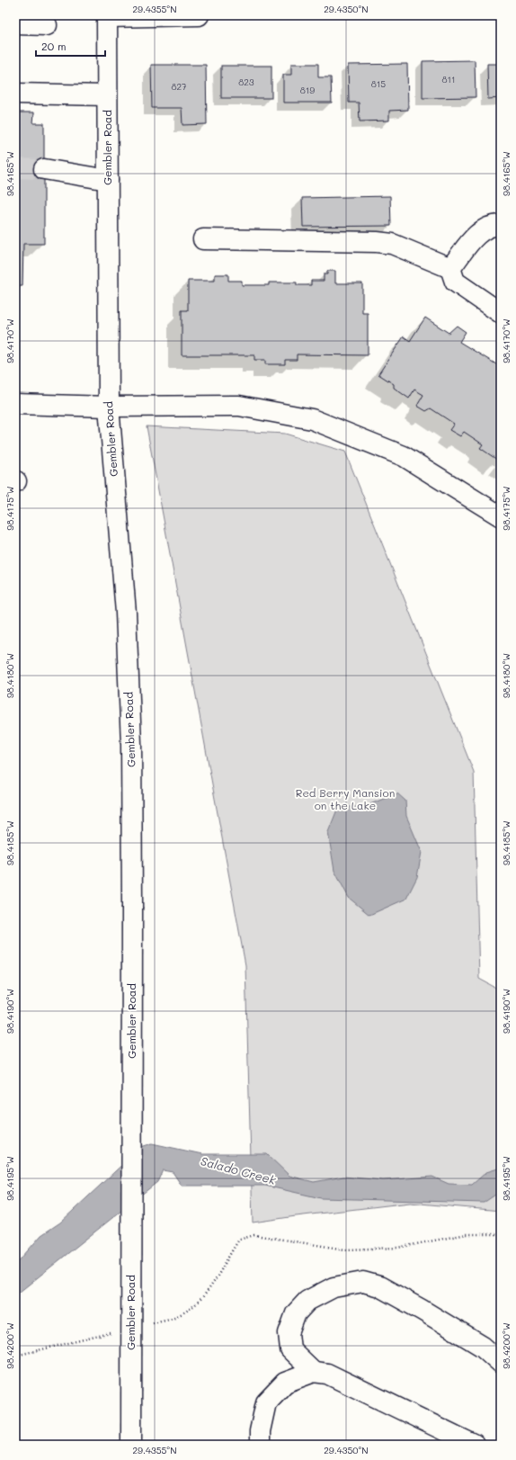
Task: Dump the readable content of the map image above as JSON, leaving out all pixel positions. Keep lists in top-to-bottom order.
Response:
{
  "streets": {
    "main road": ["Gembler Road"]
  },
  "water": ["Salado Creek"],
  "parks": ["Red Berry Mansion on the Lake"],
  "house_numbers": [
    "811",
    "823",
    "815",
    "827",
    "819"
  ],
  "scale_bar": "20 m",
  "coordinates": [
    "29.4355°N",
    "29.4350°N",
    "98.4165°W",
    "98.4170°W",
    "98.4175°W",
    "98.4180°W",
    "98.4185°W",
    "98.4190°W",
    "98.4195°W",
    "98.4200°W"
  ]
}
